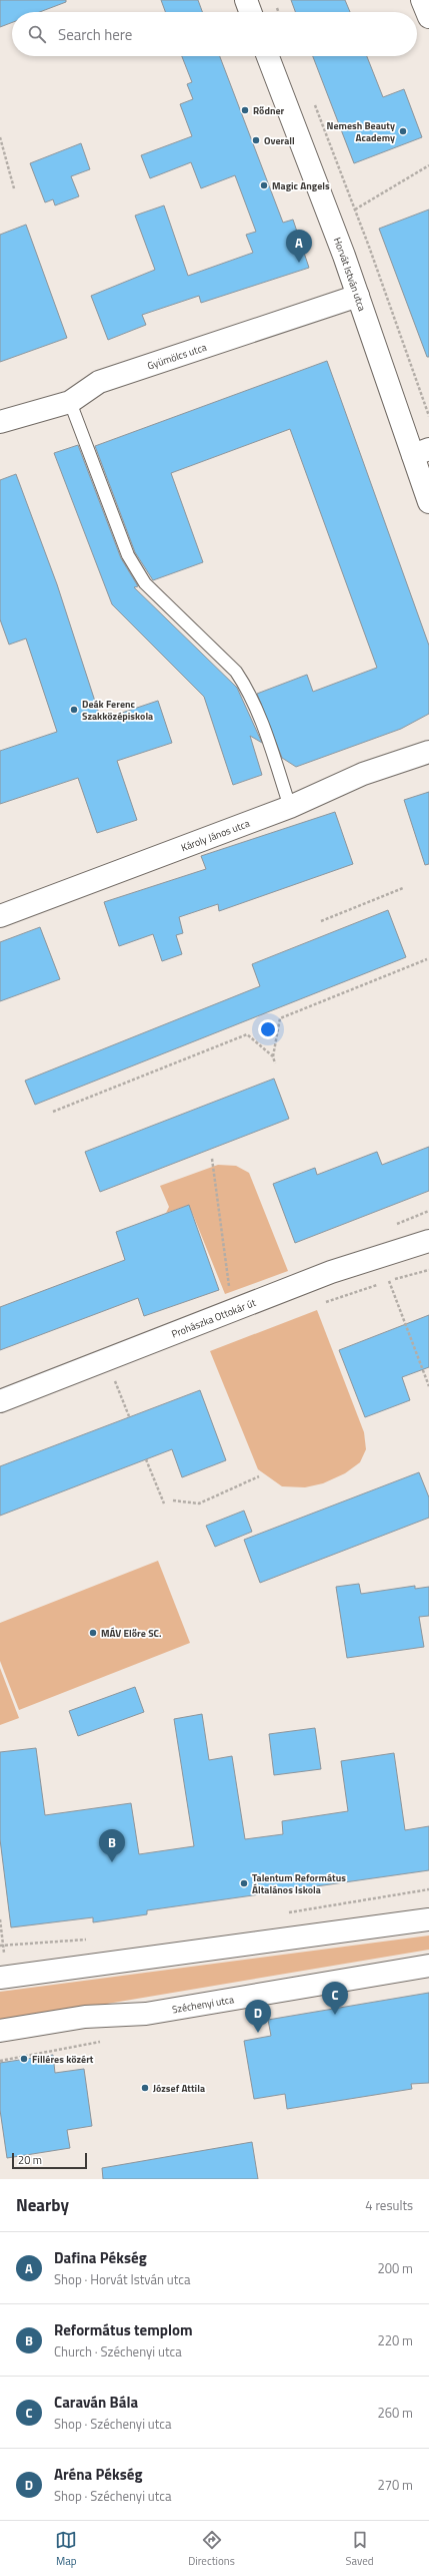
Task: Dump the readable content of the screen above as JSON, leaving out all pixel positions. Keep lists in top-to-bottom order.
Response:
{
  "streets": {
    "main road": [
      "Horvát István utca",
      "Gyümölcs utca",
      "Károly János utca",
      "Prohászka Ottokár út",
      "Széchenyi utca"
    ]
  },
  "crossings": [
    ["Horvát István utca", "Gyümölcs utca"]
  ],
  "places": [
    "Rődner",
    "Nemesh Beauty Academy",
    "Overall",
    "Magic Angels",
    "Deák Ferenc Szakközépiskola",
    "MÁV Előre SC.",
    "Talentum Református Általános Iskola",
    "Filléres közért",
    "József Attila"
  ],
  "scale_bar": "20 m",
  "page": {
    "search": "Search here",
    "pins": [
      "A",
      "B",
      "C",
      "D"
    ],
    "scale": "20 m",
    "heading": ["Nearby", "4 results"],
    "list": [
      {
        "mark": "A",
        "name": "Dafina Pékség",
        "note": "Shop · Horvát István utca",
        "value": "200 m"
      },
      {
        "mark": "B",
        "name": "Református templom",
        "note": "Church · Széchenyi utca",
        "value": "220 m"
      },
      {
        "mark": "C",
        "name": "Caraván Bála",
        "note": "Shop · Széchenyi utca",
        "value": "260 m"
      },
      {
        "mark": "D",
        "name": "Aréna Pékség",
        "note": "Shop · Széchenyi utca",
        "value": "270 m"
      }
    ],
    "nav": ["Map", "Directions", "Saved"]
  }
}
